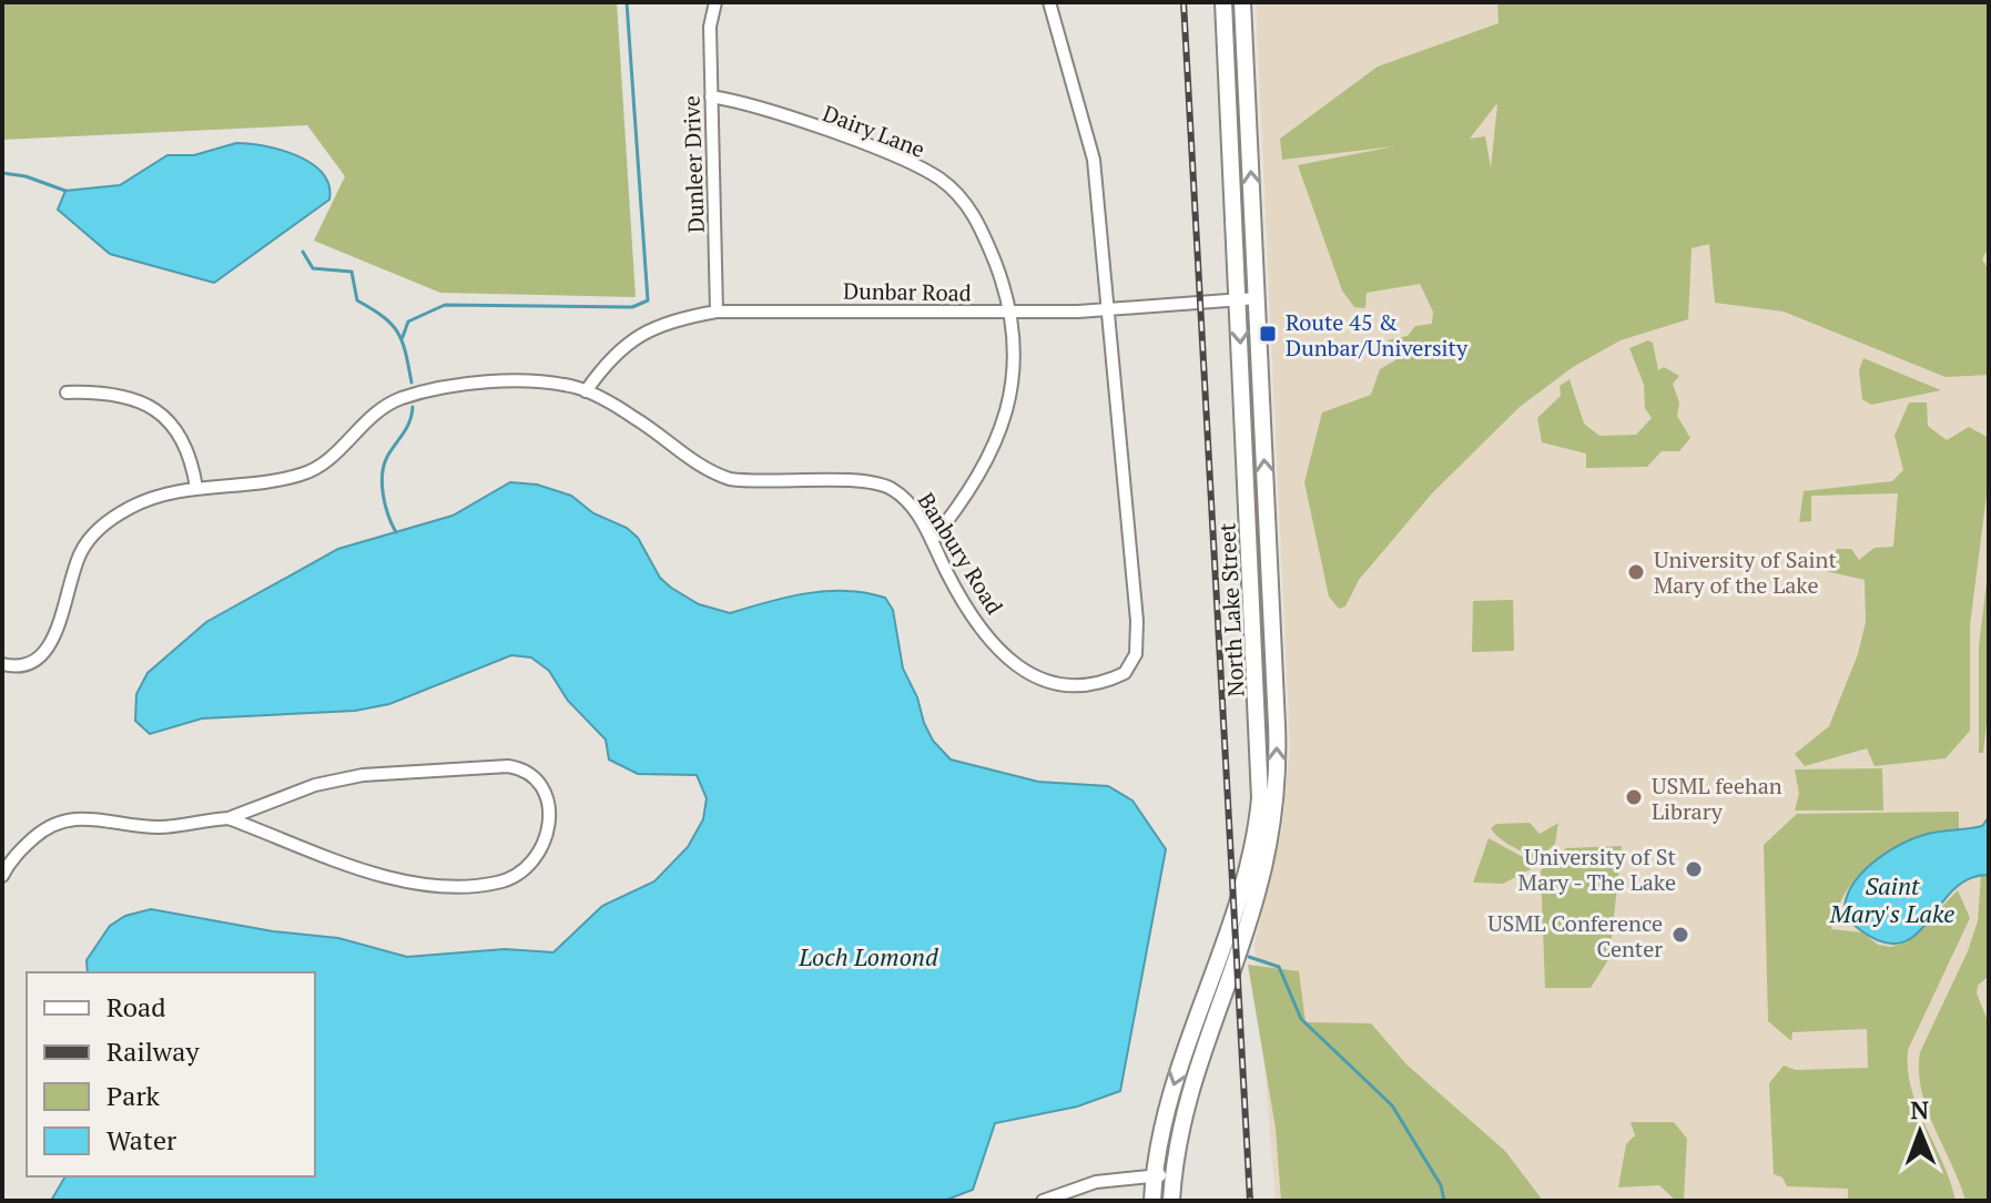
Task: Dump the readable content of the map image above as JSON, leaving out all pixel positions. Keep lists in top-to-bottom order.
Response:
{
  "streets": {
    "main road": ["North Lake Street"],
    "street": [
      "Dairy Lane",
      "Dunleer Drive",
      "Dunbar Road",
      "Banbury Road"
    ]
  },
  "crossings": [
    ["Dairy Lane", "Dunleer Drive"],
    ["Dairy Lane", "Dunbar Road"],
    ["Dairy Lane", "Banbury Road"],
    ["Dunleer Drive", "Dunbar Road"],
    ["Dunbar Road", "Banbury Road"],
    ["Dunbar Road", "North Lake Street"]
  ],
  "water": ["Saint Mary's Lake", "Loch Lomond"],
  "places": {
    "transit": ["Route 45 & Dunbar/University"],
    "other": [
      "University of Saint Mary of the Lake",
      "USML feehan Library",
      "University of St Mary - The Lake",
      "USML Conference Center"
    ]
  },
  "legend": [
    "Road",
    "Railway",
    "Park",
    "Water"
  ],
  "north": "top"
}
